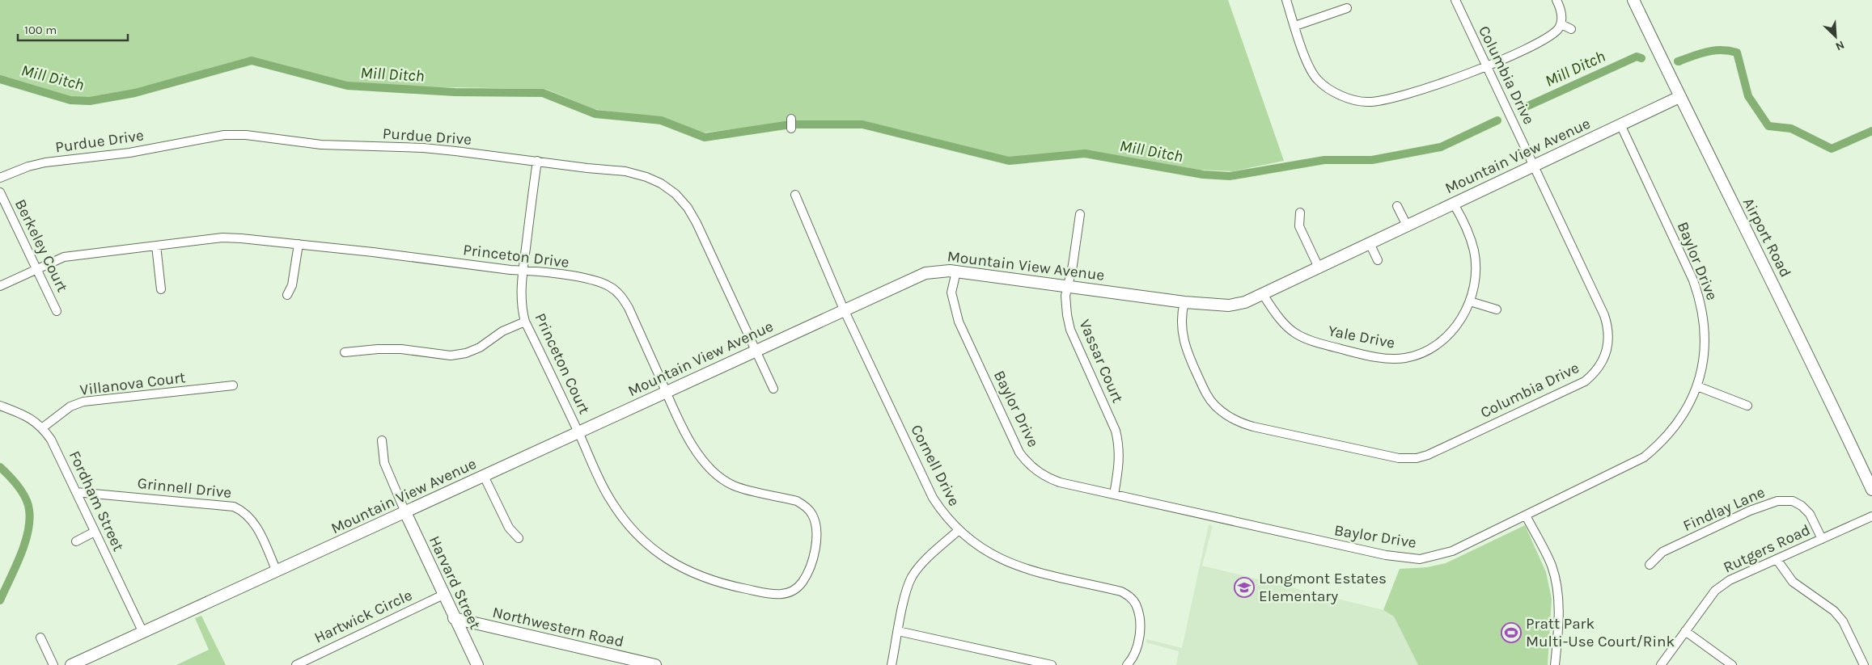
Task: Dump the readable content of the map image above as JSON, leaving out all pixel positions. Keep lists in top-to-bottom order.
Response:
{
  "streets": {
    "street": [
      "Columbia Drive",
      "Purdue Drive",
      "Mountain View Avenue",
      "Airport Road",
      "Berkeley Court",
      "Princeton Drive",
      "Baylor Drive",
      "Yale Drive",
      "Vassar Court",
      "Princeton Court",
      "Villanova Court",
      "Cornell Drive",
      "Grinnell Drive",
      "Fordham Street",
      "Findlay Lane",
      "Rutgers Road",
      "Harvard Street",
      "Hartwick Circle",
      "Northwestern Road"
    ]
  },
  "crossings": [
    ["Columbia Drive", "Mountain View Avenue"],
    ["Purdue Drive", "Mountain View Avenue"],
    ["Purdue Drive", "Princeton Court"],
    ["Mountain View Avenue", "Airport Road"],
    ["Mountain View Avenue", "Princeton Drive"],
    ["Mountain View Avenue", "Baylor Drive"],
    ["Mountain View Avenue", "Yale Drive"],
    ["Mountain View Avenue", "Vassar Court"],
    ["Mountain View Avenue", "Princeton Court"],
    ["Mountain View Avenue", "Cornell Drive"],
    ["Mountain View Avenue", "Grinnell Drive"],
    ["Mountain View Avenue", "Fordham Street"],
    ["Mountain View Avenue", "Harvard Street"],
    ["Berkeley Court", "Princeton Drive"],
    ["Princeton Drive", "Princeton Court"],
    ["Baylor Drive", "Vassar Court"],
    ["Villanova Court", "Fordham Street"],
    ["Grinnell Drive", "Fordham Street"],
    ["Findlay Lane", "Rutgers Road"],
    ["Harvard Street", "Hartwick Circle"],
    ["Harvard Street", "Northwestern Road"]
  ],
  "water": ["Mill Ditch"],
  "places": {
    "school or university": ["Longmont Estates Elementary"],
    "sports": ["Pratt Park Multi-Use Court/Rink"]
  },
  "scale_bar": "100 m",
  "north": "bottom right"
}
